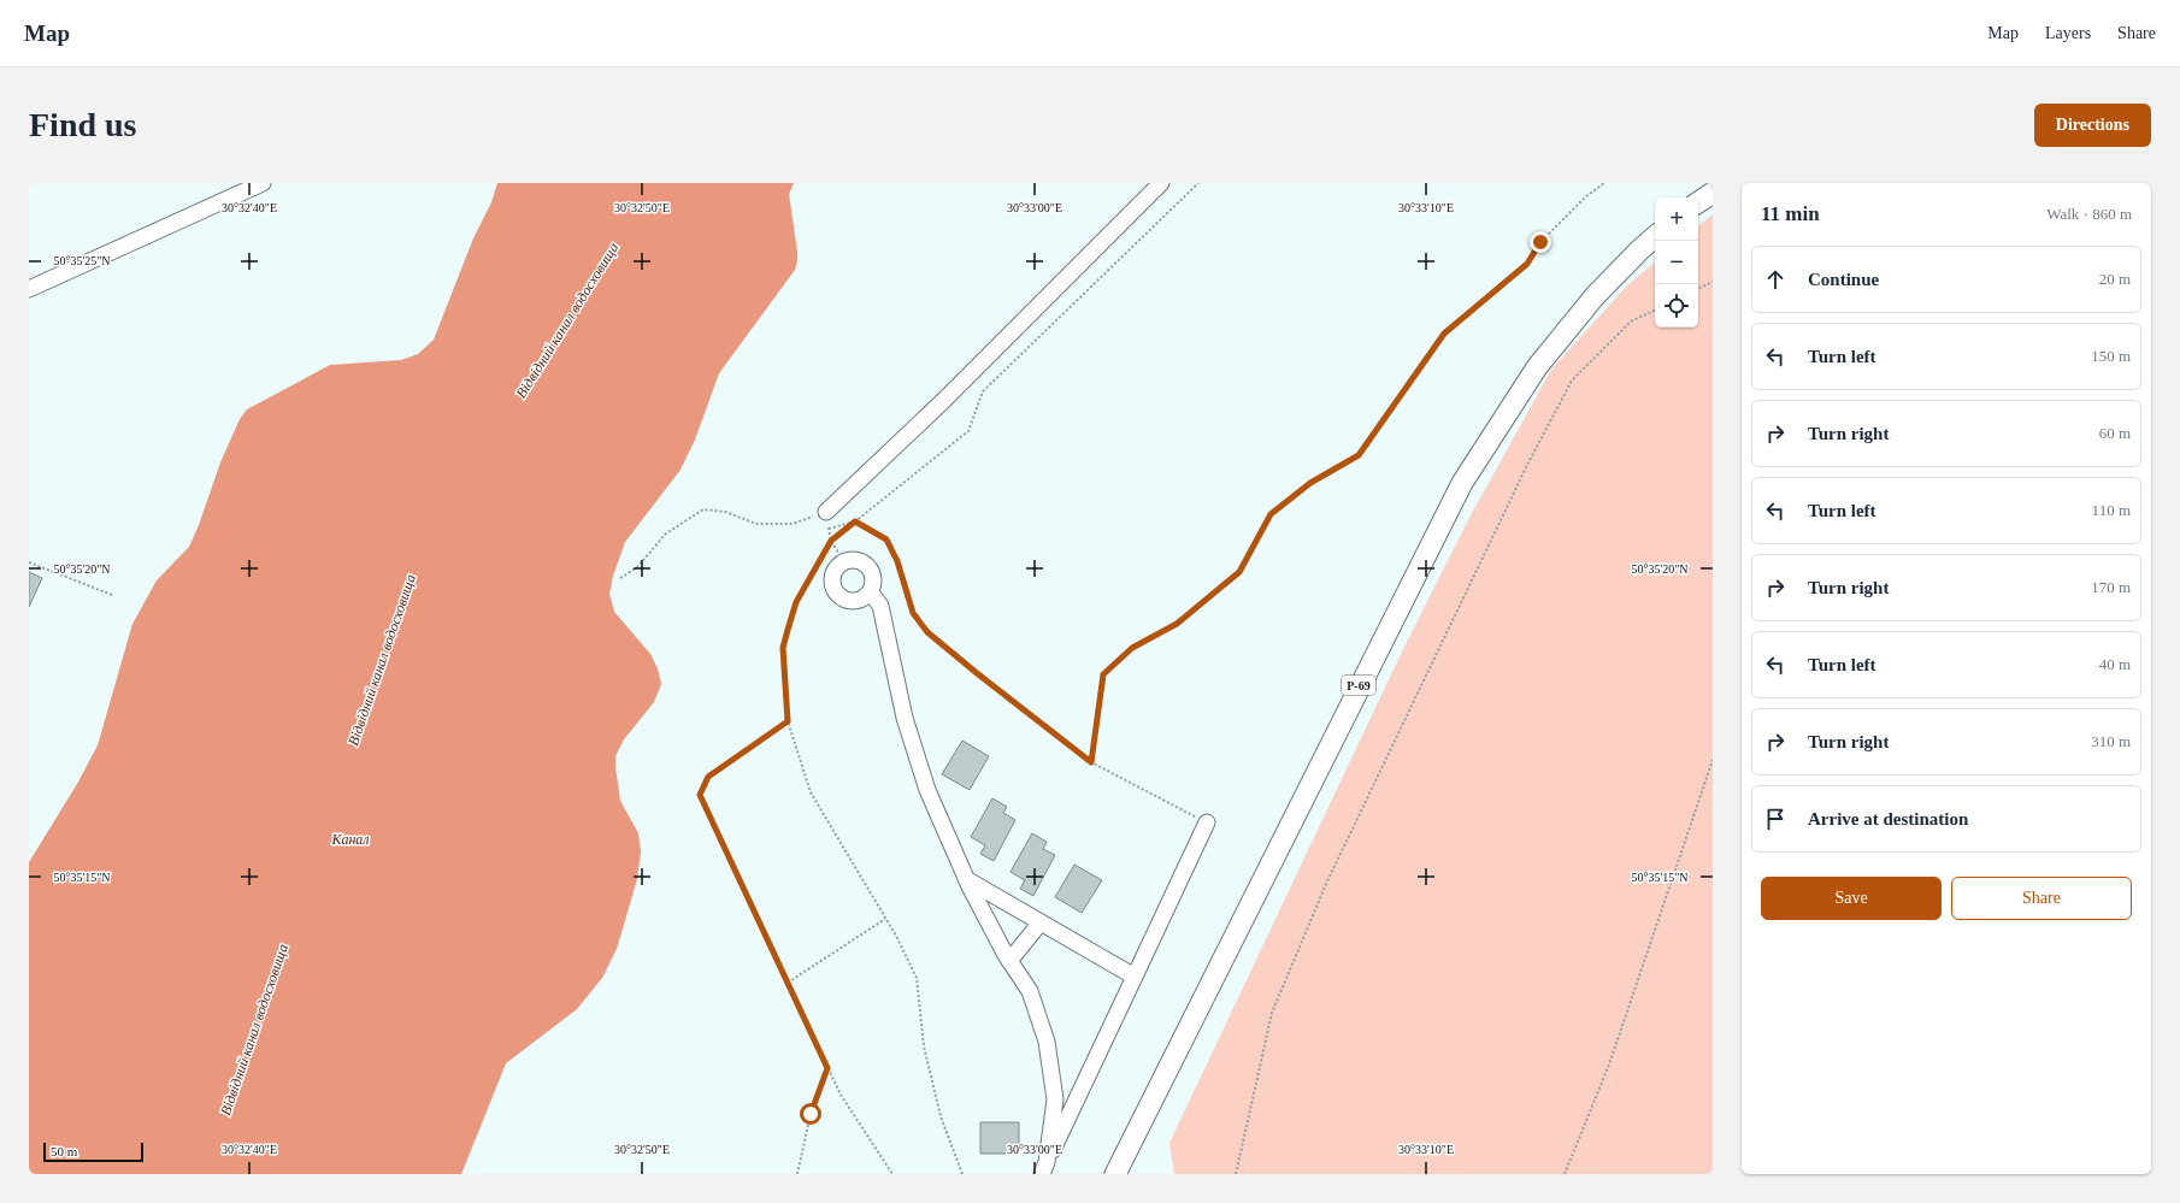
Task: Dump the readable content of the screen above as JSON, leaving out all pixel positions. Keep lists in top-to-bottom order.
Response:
{
  "streets": {
    "main road": ["Р-69"]
  },
  "water": ["Відвідний канал водосховища", "Канал"],
  "scale_bar": "50 m",
  "page": {
    "header": "Map",
    "nav": ["Map", "Layers", "Share"],
    "buttons": [
      "Directions",
      ["Save", "Share"]
    ],
    "title": "Find us",
    "heading": ["11 min", "Walk · 860 m"],
    "map_buttons": ["+", "−"],
    "list": [
      ["Continue", "20 m"],
      ["Turn left", "150 m"],
      ["Turn right", "60 m"],
      ["Turn left", "110 m"],
      ["Turn right", "170 m"],
      ["Turn left", "40 m"],
      ["Turn right", "310 m"],
      "Arrive at destination"
    ],
    "scale": "50 m"
  },
  "coordinates": [
    "30°32'40\"E",
    "30°32'50\"E",
    "30°33'00\"E",
    "30°33'10\"E",
    "50°35'25\"N",
    "50°35'20\"N",
    "50°35'15\"N"
  ]
}
